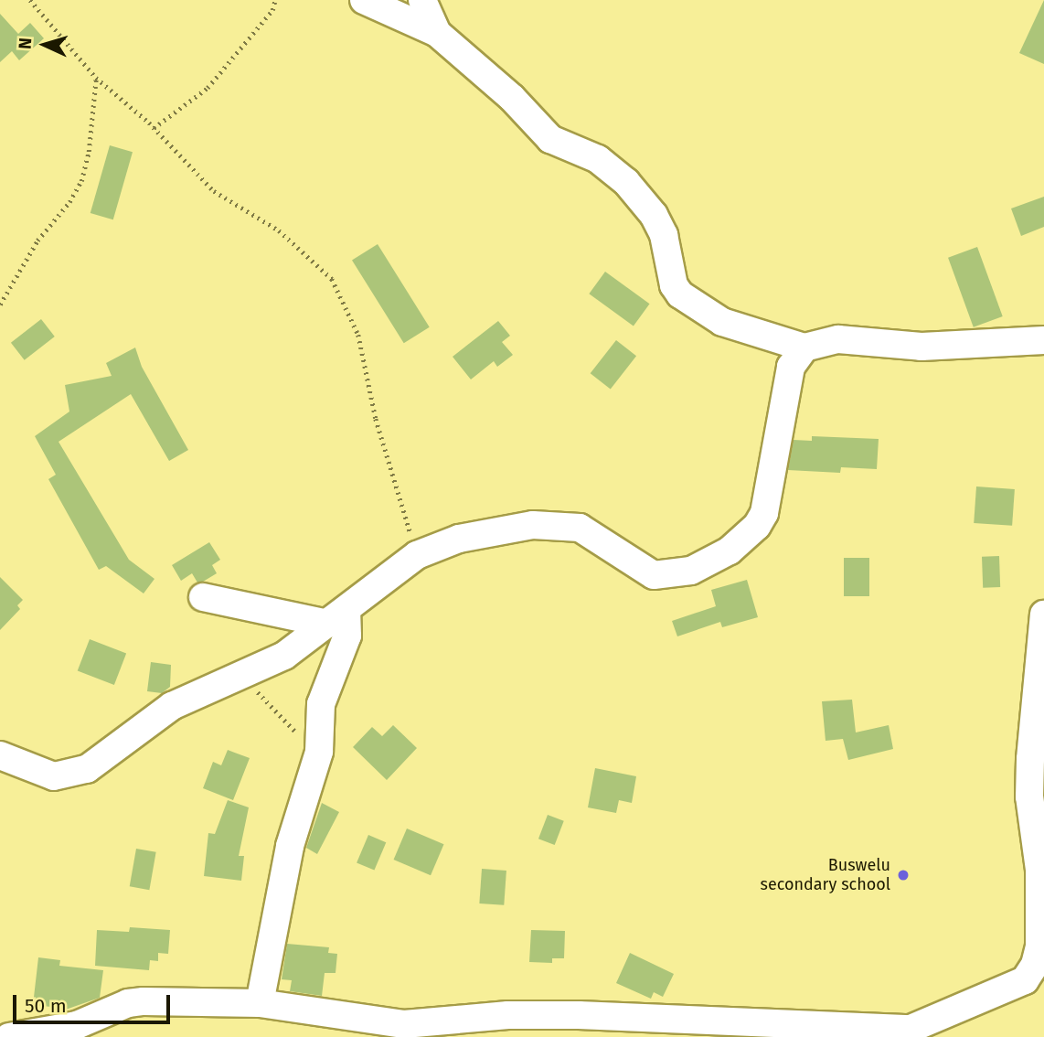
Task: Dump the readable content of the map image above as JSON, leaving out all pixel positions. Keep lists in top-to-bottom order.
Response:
{
  "places": ["Buswelu secondary school"],
  "scale_bar": "50 m",
  "north": "left"
}
